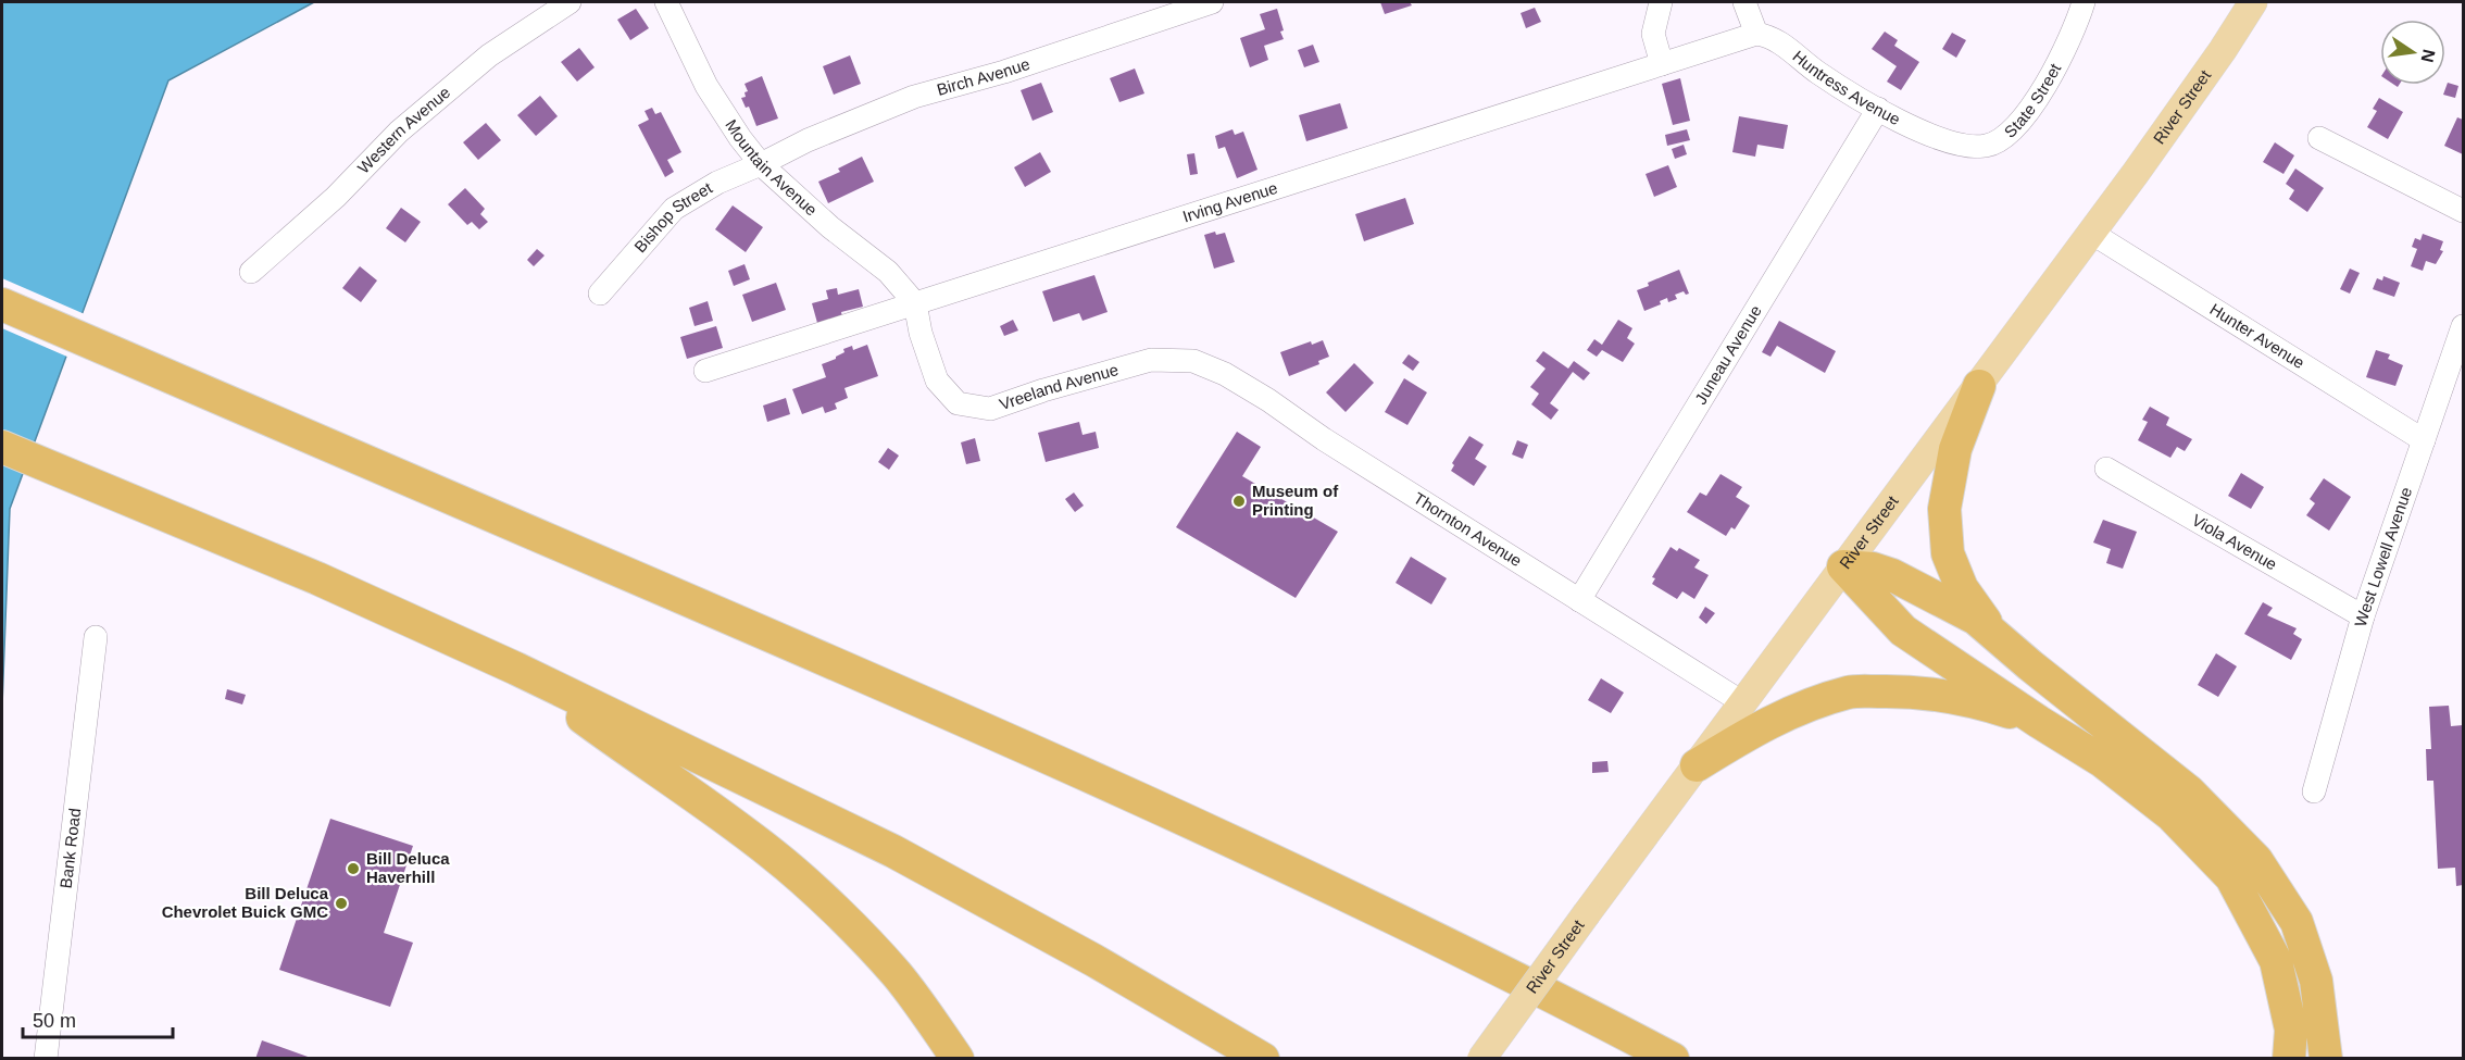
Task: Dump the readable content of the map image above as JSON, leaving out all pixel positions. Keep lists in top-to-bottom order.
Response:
{
  "streets": {
    "main road": ["River Street"],
    "street": [
      "Birch Avenue",
      "Huntress Avenue",
      "State Street",
      "Western Avenue",
      "Mountain Avenue",
      "Irving Avenue",
      "Bishop Street",
      "Hunter Avenue",
      "Juneau Avenue",
      "Vreeland Avenue",
      "Thornton Avenue",
      "Viola Avenue",
      "West Lowell Avenue",
      "Bank Road"
    ]
  },
  "crossings": [
    ["Birch Avenue", "Mountain Avenue"],
    ["Birch Avenue", "Bishop Street"],
    ["Huntress Avenue", "State Street"],
    ["Huntress Avenue", "Irving Avenue"],
    ["Huntress Avenue", "Juneau Avenue"],
    ["River Street", "Hunter Avenue"],
    ["River Street", "Thornton Avenue"],
    ["Mountain Avenue", "Irving Avenue"],
    ["Mountain Avenue", "Bishop Street"],
    ["Mountain Avenue", "Vreeland Avenue"],
    ["Irving Avenue", "Vreeland Avenue"],
    ["Hunter Avenue", "West Lowell Avenue"],
    ["Juneau Avenue", "Thornton Avenue"],
    ["Vreeland Avenue", "Thornton Avenue"],
    ["Viola Avenue", "West Lowell Avenue"]
  ],
  "places": ["Museum of Printing", "Bill Deluca Haverhill", "Bill Deluca Chevrolet Buick GMC"],
  "scale_bar": "50 m",
  "north": "right"
}
